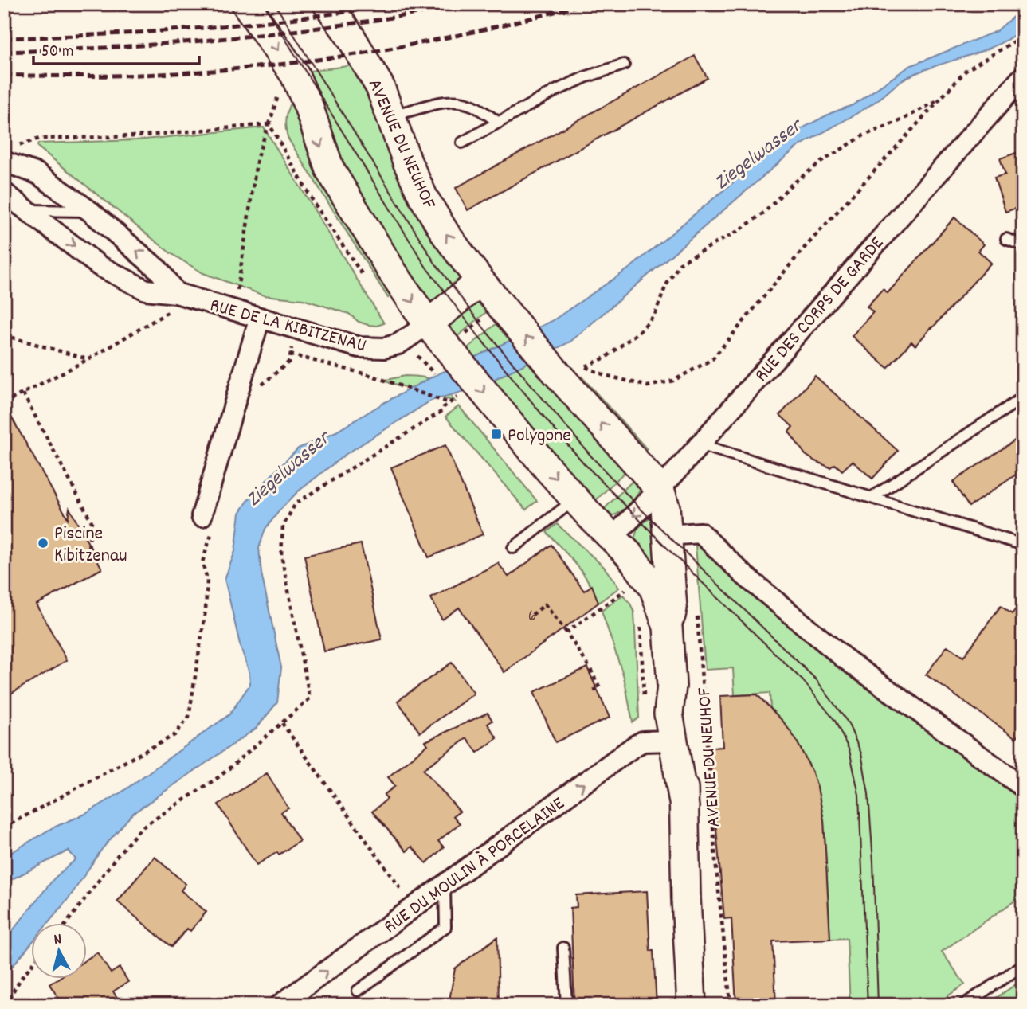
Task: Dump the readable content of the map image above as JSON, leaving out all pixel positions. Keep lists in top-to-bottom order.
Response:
{
  "streets": {
    "street": [
      "AVENUE DU NEUHOF",
      "RUE DES CORPS DE GARDE",
      "RUE DE LA KIBITZENAU",
      "RUE DU MOULIN À PORCELAINE"
    ]
  },
  "crossings": [
    ["AVENUE DU NEUHOF", "RUE DES CORPS DE GARDE"],
    ["AVENUE DU NEUHOF", "RUE DE LA KIBITZENAU"],
    ["AVENUE DU NEUHOF", "RUE DU MOULIN À PORCELAINE"]
  ],
  "one_way": ["RUE DU MOULIN À PORCELAINE"],
  "water": ["Ziegelwasser"],
  "places": {
    "transit": ["Polygone"],
    "other": ["Piscine Kibitzenau"]
  },
  "house_numbers": ["6"],
  "scale_bar": "50 m",
  "north": "top"
}
